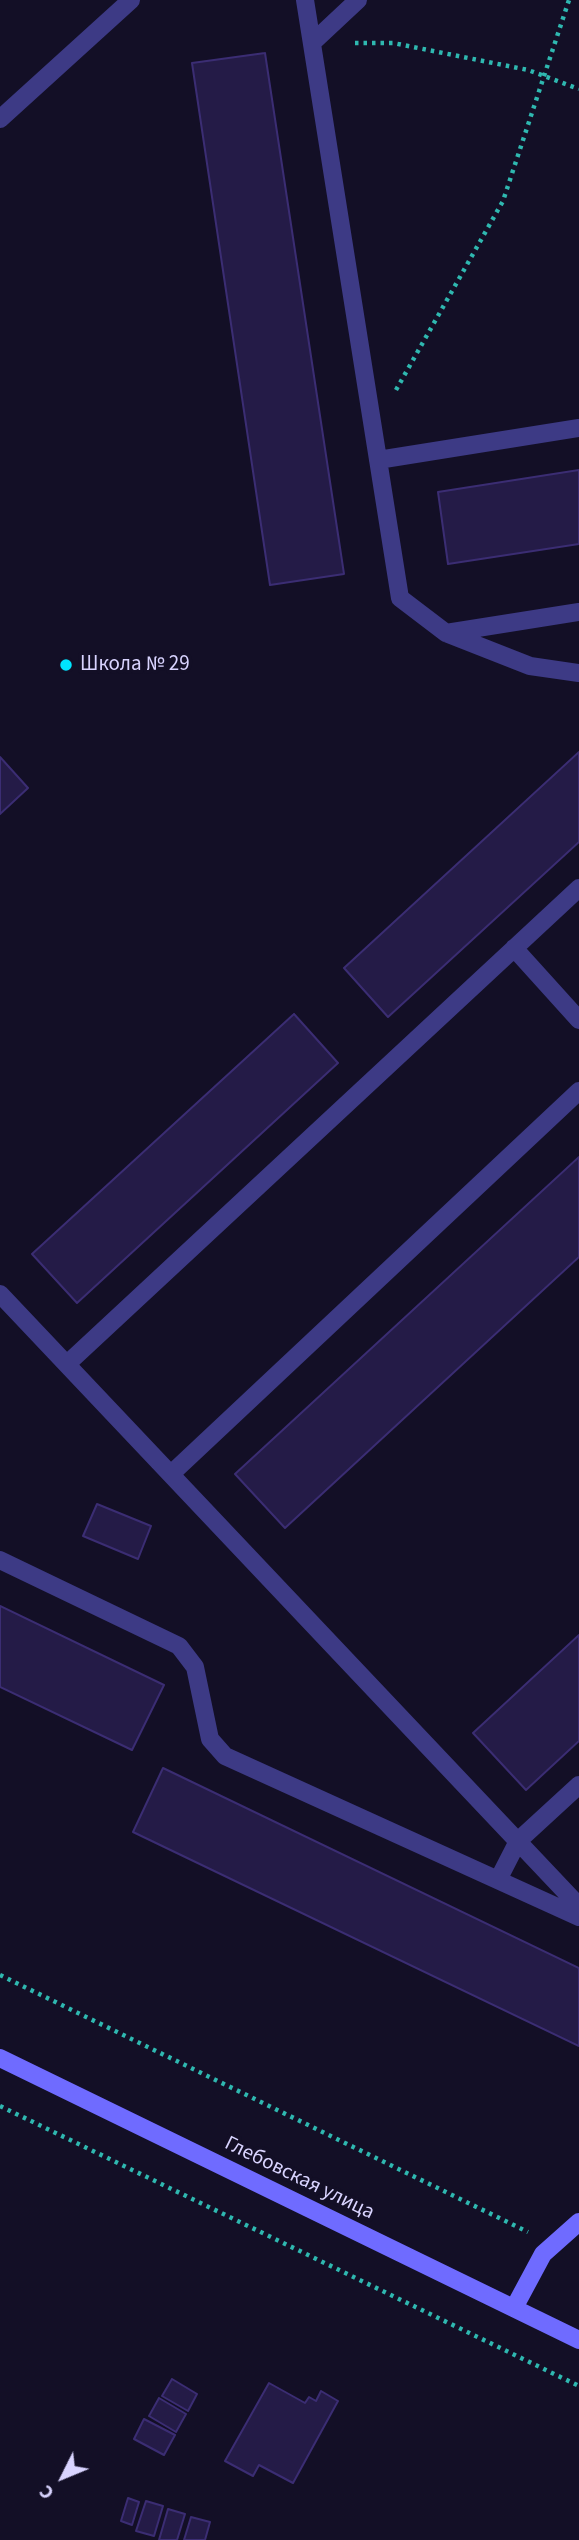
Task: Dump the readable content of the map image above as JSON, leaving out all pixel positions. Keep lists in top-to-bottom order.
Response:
{
  "streets": {
    "main road": ["Глебовская улица"]
  },
  "places": ["Школа № 29"],
  "north": "bottom left"
}
